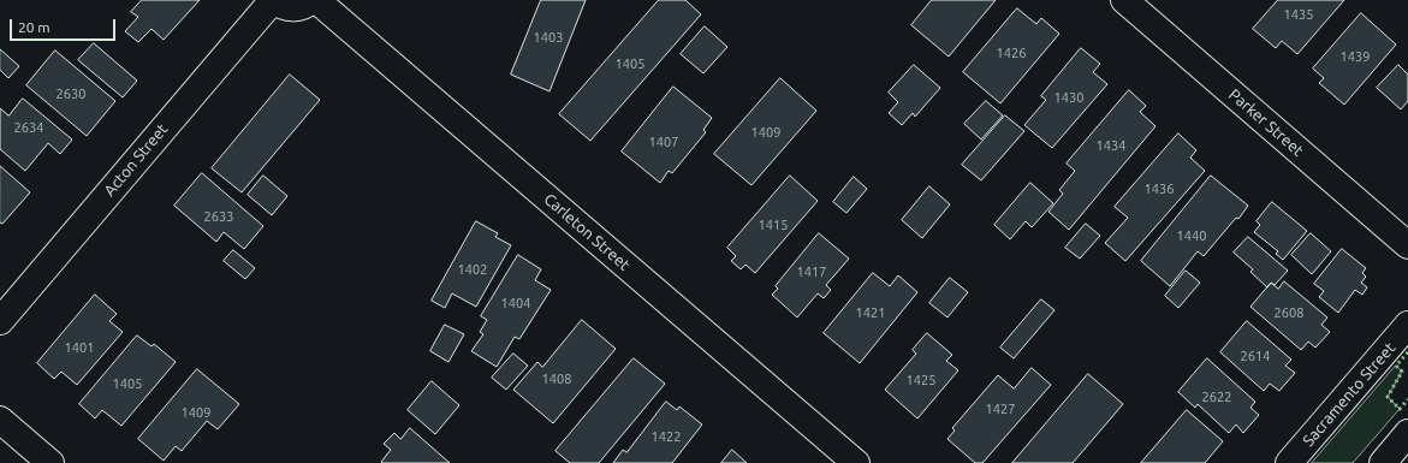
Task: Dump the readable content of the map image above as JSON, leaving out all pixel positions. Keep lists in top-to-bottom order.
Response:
{
  "streets": {
    "street": [
      "Parker Street",
      "Acton Street",
      "Carleton Street",
      "Sacramento Street"
    ]
  },
  "house_numbers": [
    "1435",
    "1403",
    "1426",
    "1439",
    "1405",
    "2630",
    "1430",
    "2634",
    "1409",
    "1407",
    "1434",
    "1436",
    "2633",
    "1415",
    "1440",
    "1402",
    "1417",
    "1404",
    "1421",
    "2608",
    "1401",
    "2614",
    "1408",
    "1425",
    "1405",
    "2622",
    "1427",
    "1409",
    "1422"
  ],
  "scale_bar": "20 m"
}
